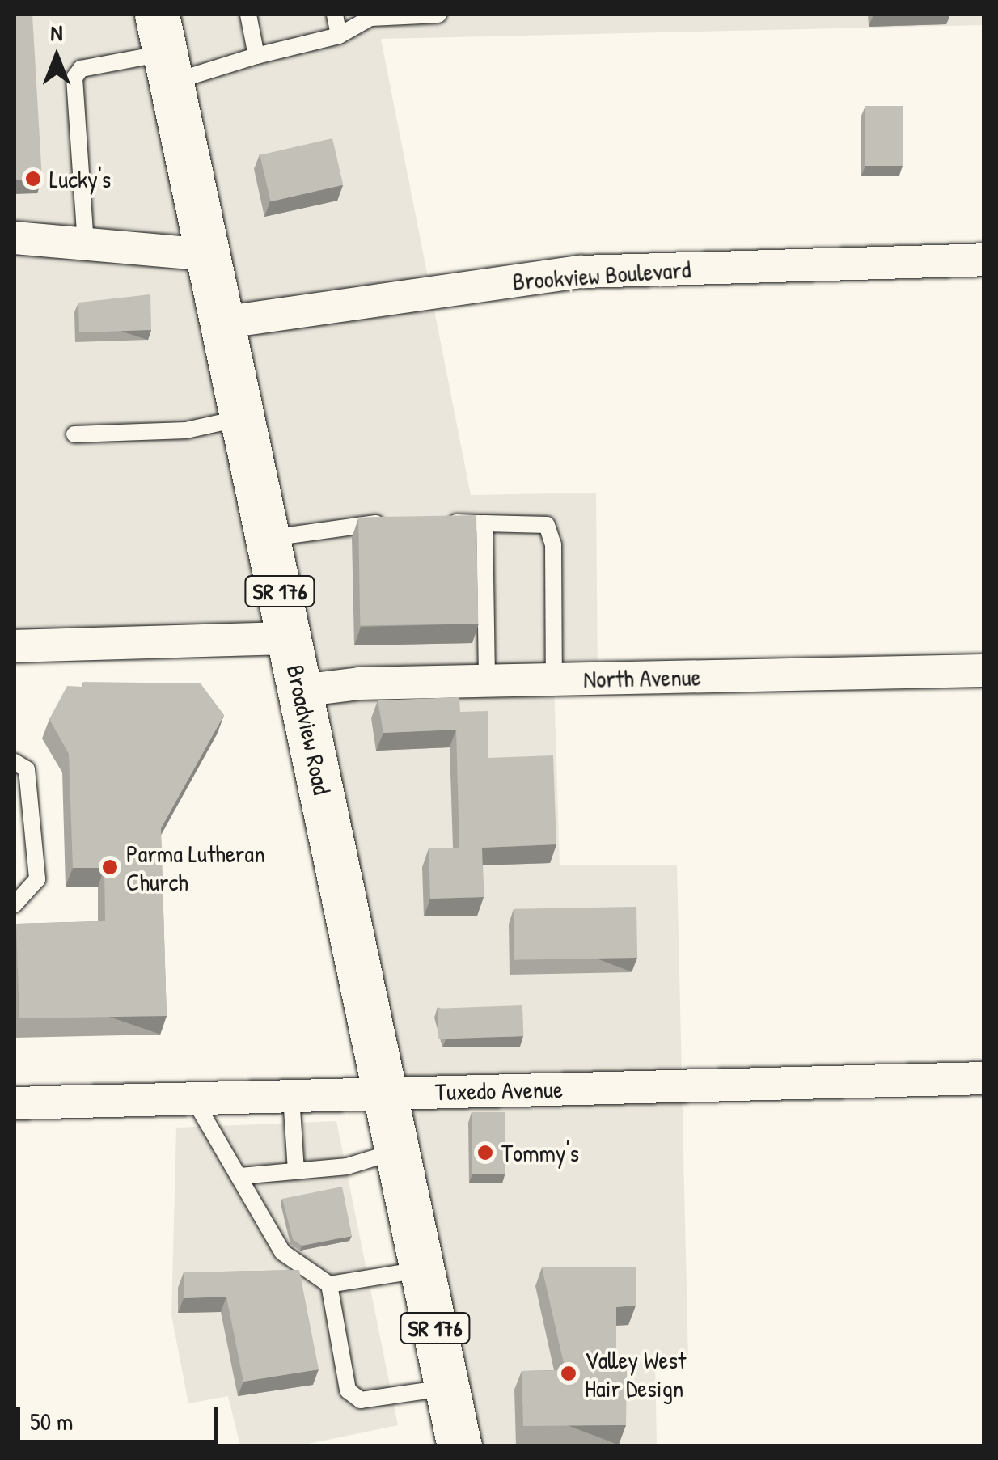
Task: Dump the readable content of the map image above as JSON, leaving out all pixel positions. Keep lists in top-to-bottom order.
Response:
{
  "streets": {
    "main road": ["SR 176", "Broadview Road"],
    "street": ["Brookview Boulevard", "North Avenue", "Tuxedo Avenue"]
  },
  "crossings": [
    ["Brookview Boulevard", "Broadview Road"],
    ["North Avenue", "Broadview Road"],
    ["Broadview Road", "Tuxedo Avenue"]
  ],
  "places": [
    "Lucky's",
    "Parma Lutheran Church",
    "Tommy's",
    "Valley West Hair Design"
  ],
  "scale_bar": "50 m",
  "north": "top"
}
